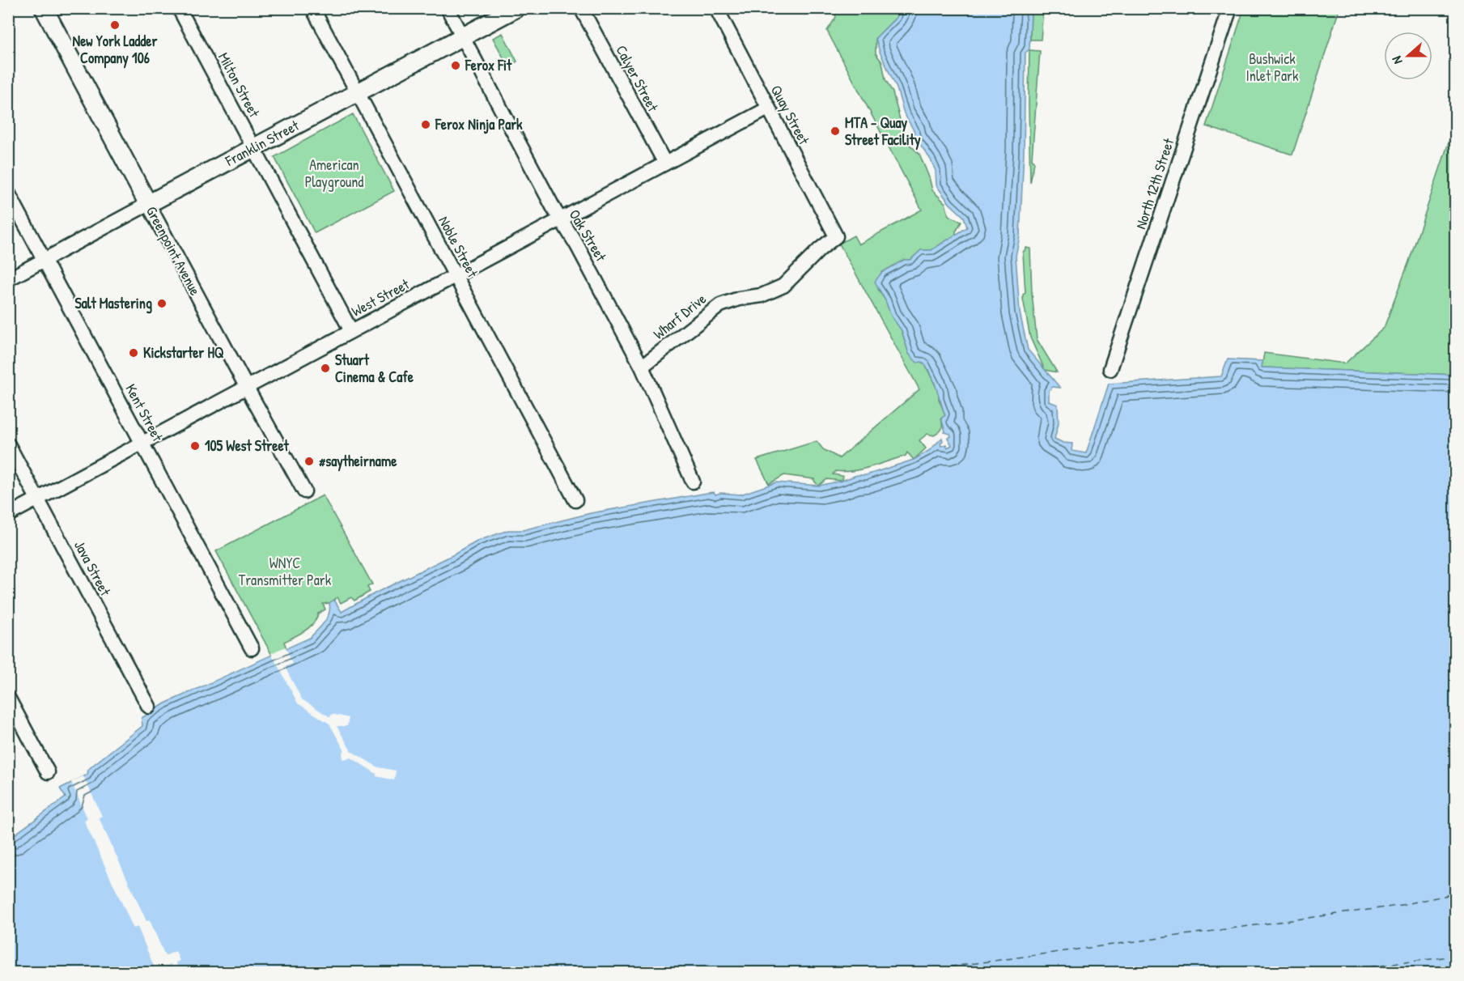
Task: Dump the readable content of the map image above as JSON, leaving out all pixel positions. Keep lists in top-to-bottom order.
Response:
{
  "streets": {
    "main road": ["Franklin Street", "Greenpoint Avenue"],
    "street": [
      "Calyer Street",
      "Milton Street",
      "Quay Street",
      "North 12th Street",
      "Oak Street",
      "Noble Street",
      "West Street",
      "Wharf Drive",
      "Kent Street",
      "Java Street"
    ]
  },
  "crossings": [
    ["Calyer Street", "West Street"],
    ["Milton Street", "Franklin Street"],
    ["Milton Street", "West Street"],
    ["Quay Street", "West Street"],
    ["Quay Street", "Wharf Drive"],
    ["Franklin Street", "Oak Street"],
    ["Franklin Street", "Noble Street"],
    ["Franklin Street", "Greenpoint Avenue"],
    ["Franklin Street", "Kent Street"],
    ["Oak Street", "West Street"],
    ["Oak Street", "Wharf Drive"],
    ["Noble Street", "West Street"],
    ["Greenpoint Avenue", "West Street"],
    ["West Street", "Kent Street"],
    ["West Street", "Java Street"]
  ],
  "parks": ["Bushwick Inlet Park", "American Playground", "WNYC Transmitter Park"],
  "places": [
    "New York Ladder Company 106",
    "Ferox Fit",
    "Ferox Ninja Park",
    "MTA - Quay Street Facility",
    "Salt Mastering",
    "Kickstarter HQ",
    "Stuart Cinema & Cafe",
    "105 West Street",
    "#saytheirname"
  ],
  "north": "left"
}
